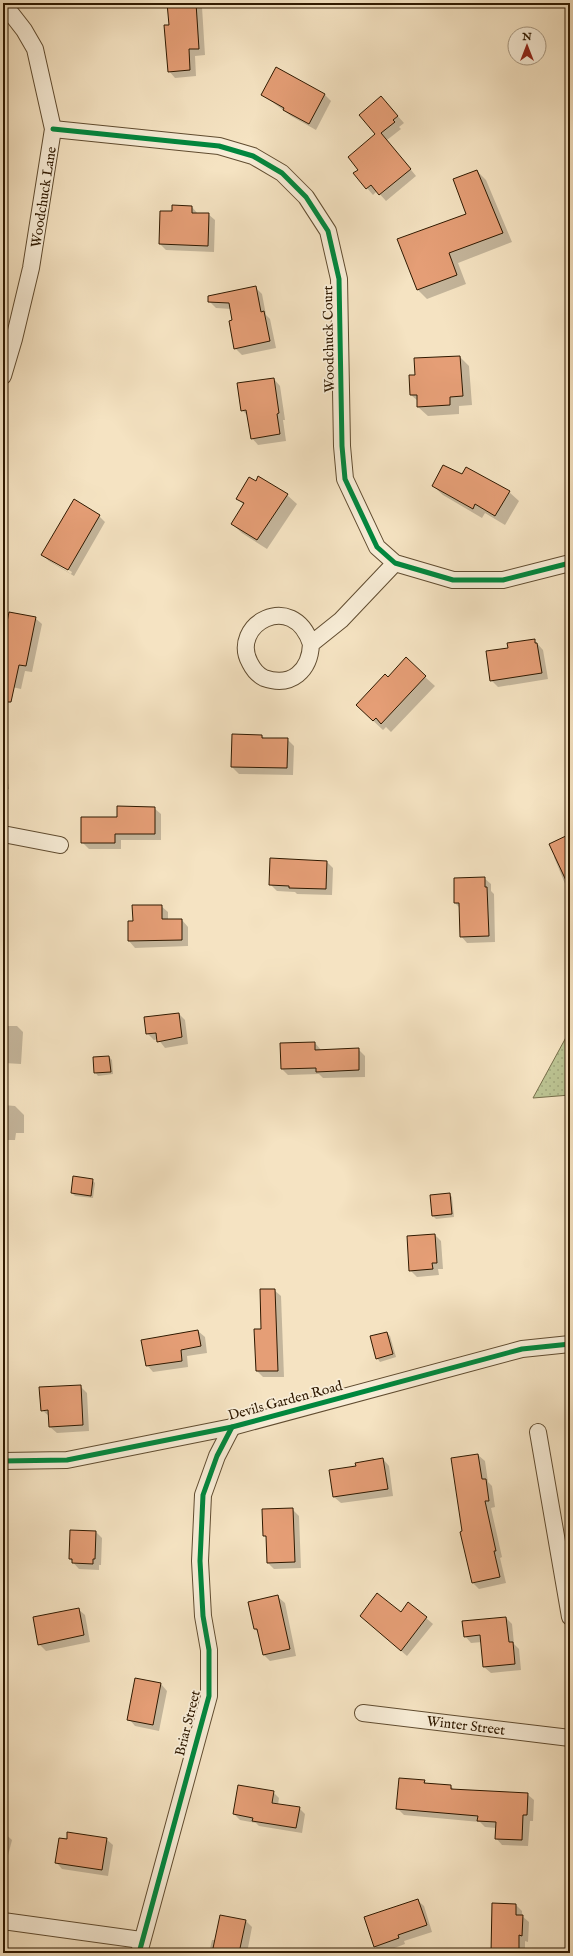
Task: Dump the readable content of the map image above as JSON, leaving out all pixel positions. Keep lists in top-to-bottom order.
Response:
{
  "streets": {
    "street": [
      "Woodchuck Lane",
      "Woodchuck Court",
      "Devils Garden Road",
      "Briar Street",
      "Winter Street"
    ]
  },
  "crossings": [
    ["Woodchuck Lane", "Woodchuck Court"],
    ["Devils Garden Road", "Briar Street"]
  ],
  "north": "top"
}
